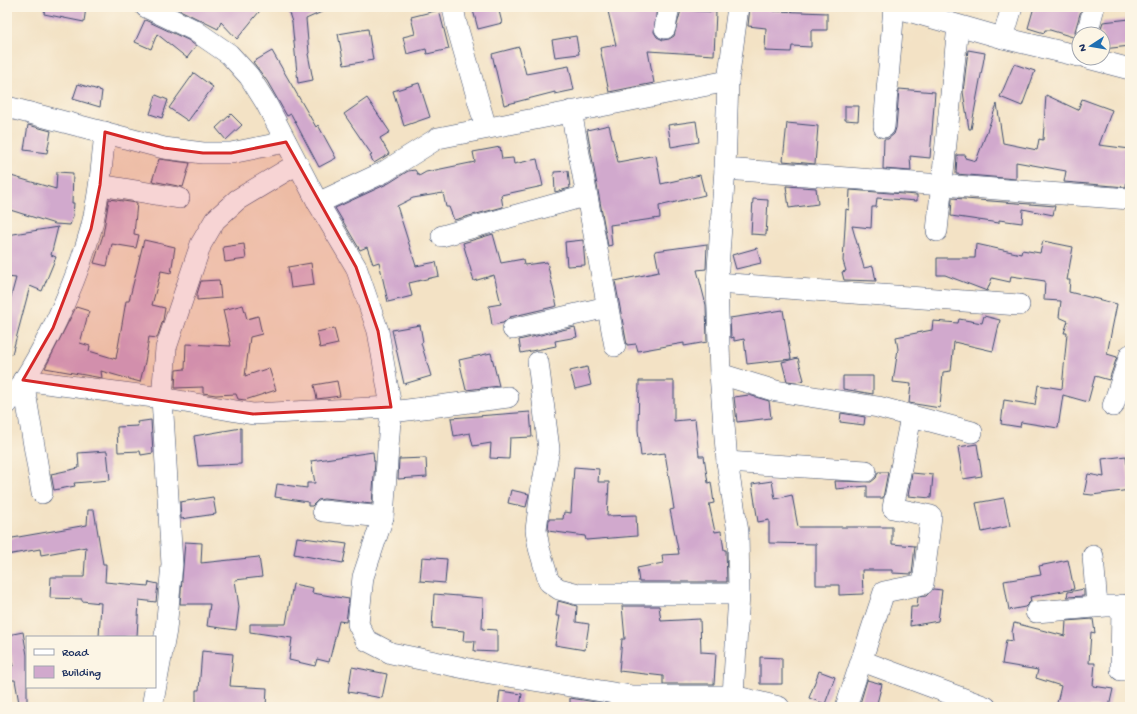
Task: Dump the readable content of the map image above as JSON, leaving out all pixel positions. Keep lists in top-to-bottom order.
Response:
{
  "legend": ["Road", "Building"],
  "north": "left"
}
